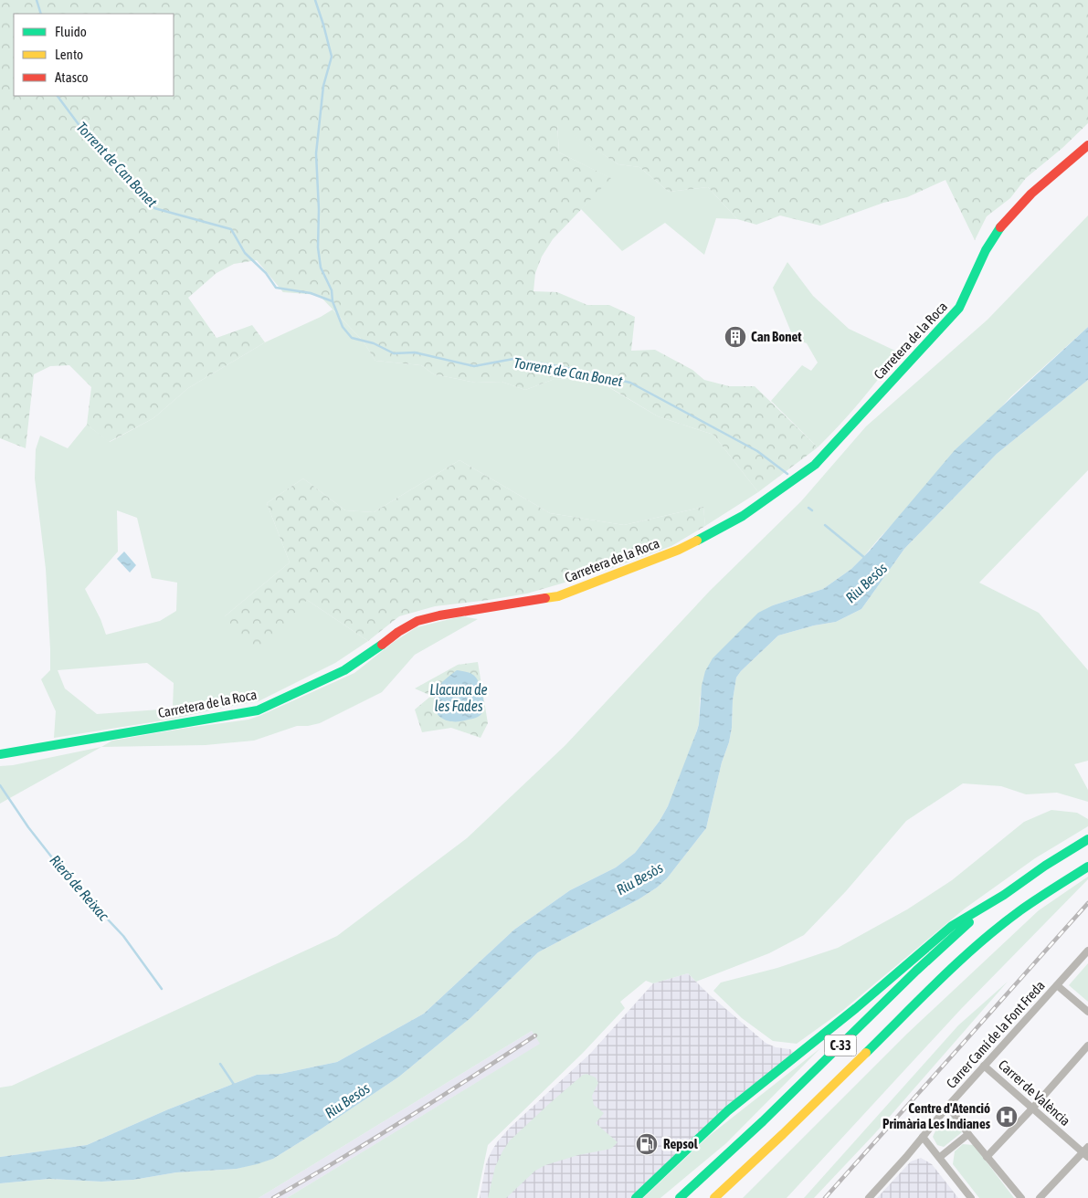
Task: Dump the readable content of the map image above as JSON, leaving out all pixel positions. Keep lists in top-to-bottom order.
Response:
{
  "streets": {
    "main road": ["Carretera de la Roca", "C-33"],
    "street": ["Carrer Camí de la Font Freda", "Carrer de València"]
  },
  "crossings": [
    ["Carrer Camí de la Font Freda", "Carrer de València"]
  ],
  "water": [
    "Torrent de Can Bonet",
    "Riu Besòs",
    "Llacuna de les Fades",
    "Rieró de Reixac"
  ],
  "places": {
    "building": ["Can Bonet"],
    "hospital": ["Centre d'Atenció Primària Les Indianes"],
    "fuel station": ["Repsol"]
  },
  "legend": ["Fluido", "Lento", "Atasco"]
}
